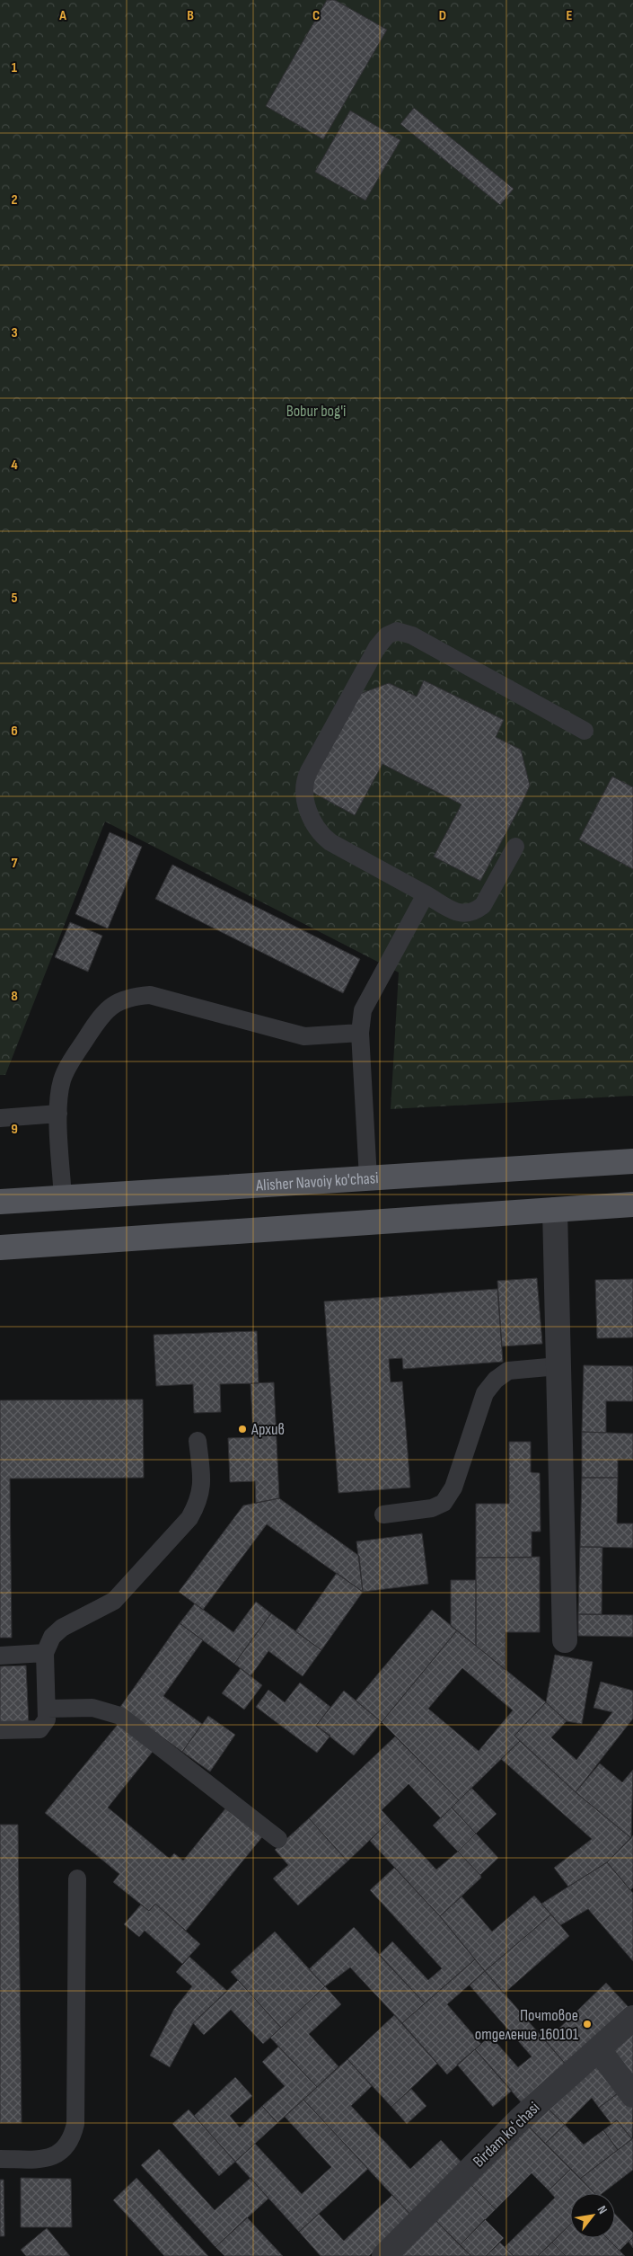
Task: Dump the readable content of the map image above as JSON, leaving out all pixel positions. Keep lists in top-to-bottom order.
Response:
{
  "streets": {
    "main road": ["Alisher Navoiy ko'chasi"],
    "street": ["Birdam koʻchasi"]
  },
  "parks": ["Bobur bog'i"],
  "places": ["Архив", "Почтовое отделение 160101"],
  "north": "top right",
  "grid": {
    "columns": [
      "A",
      "B",
      "C",
      "D",
      "E"
    ],
    "rows": [
      "1",
      "2",
      "3",
      "4",
      "5",
      "6",
      "7",
      "8",
      "9"
    ]
  }
}
